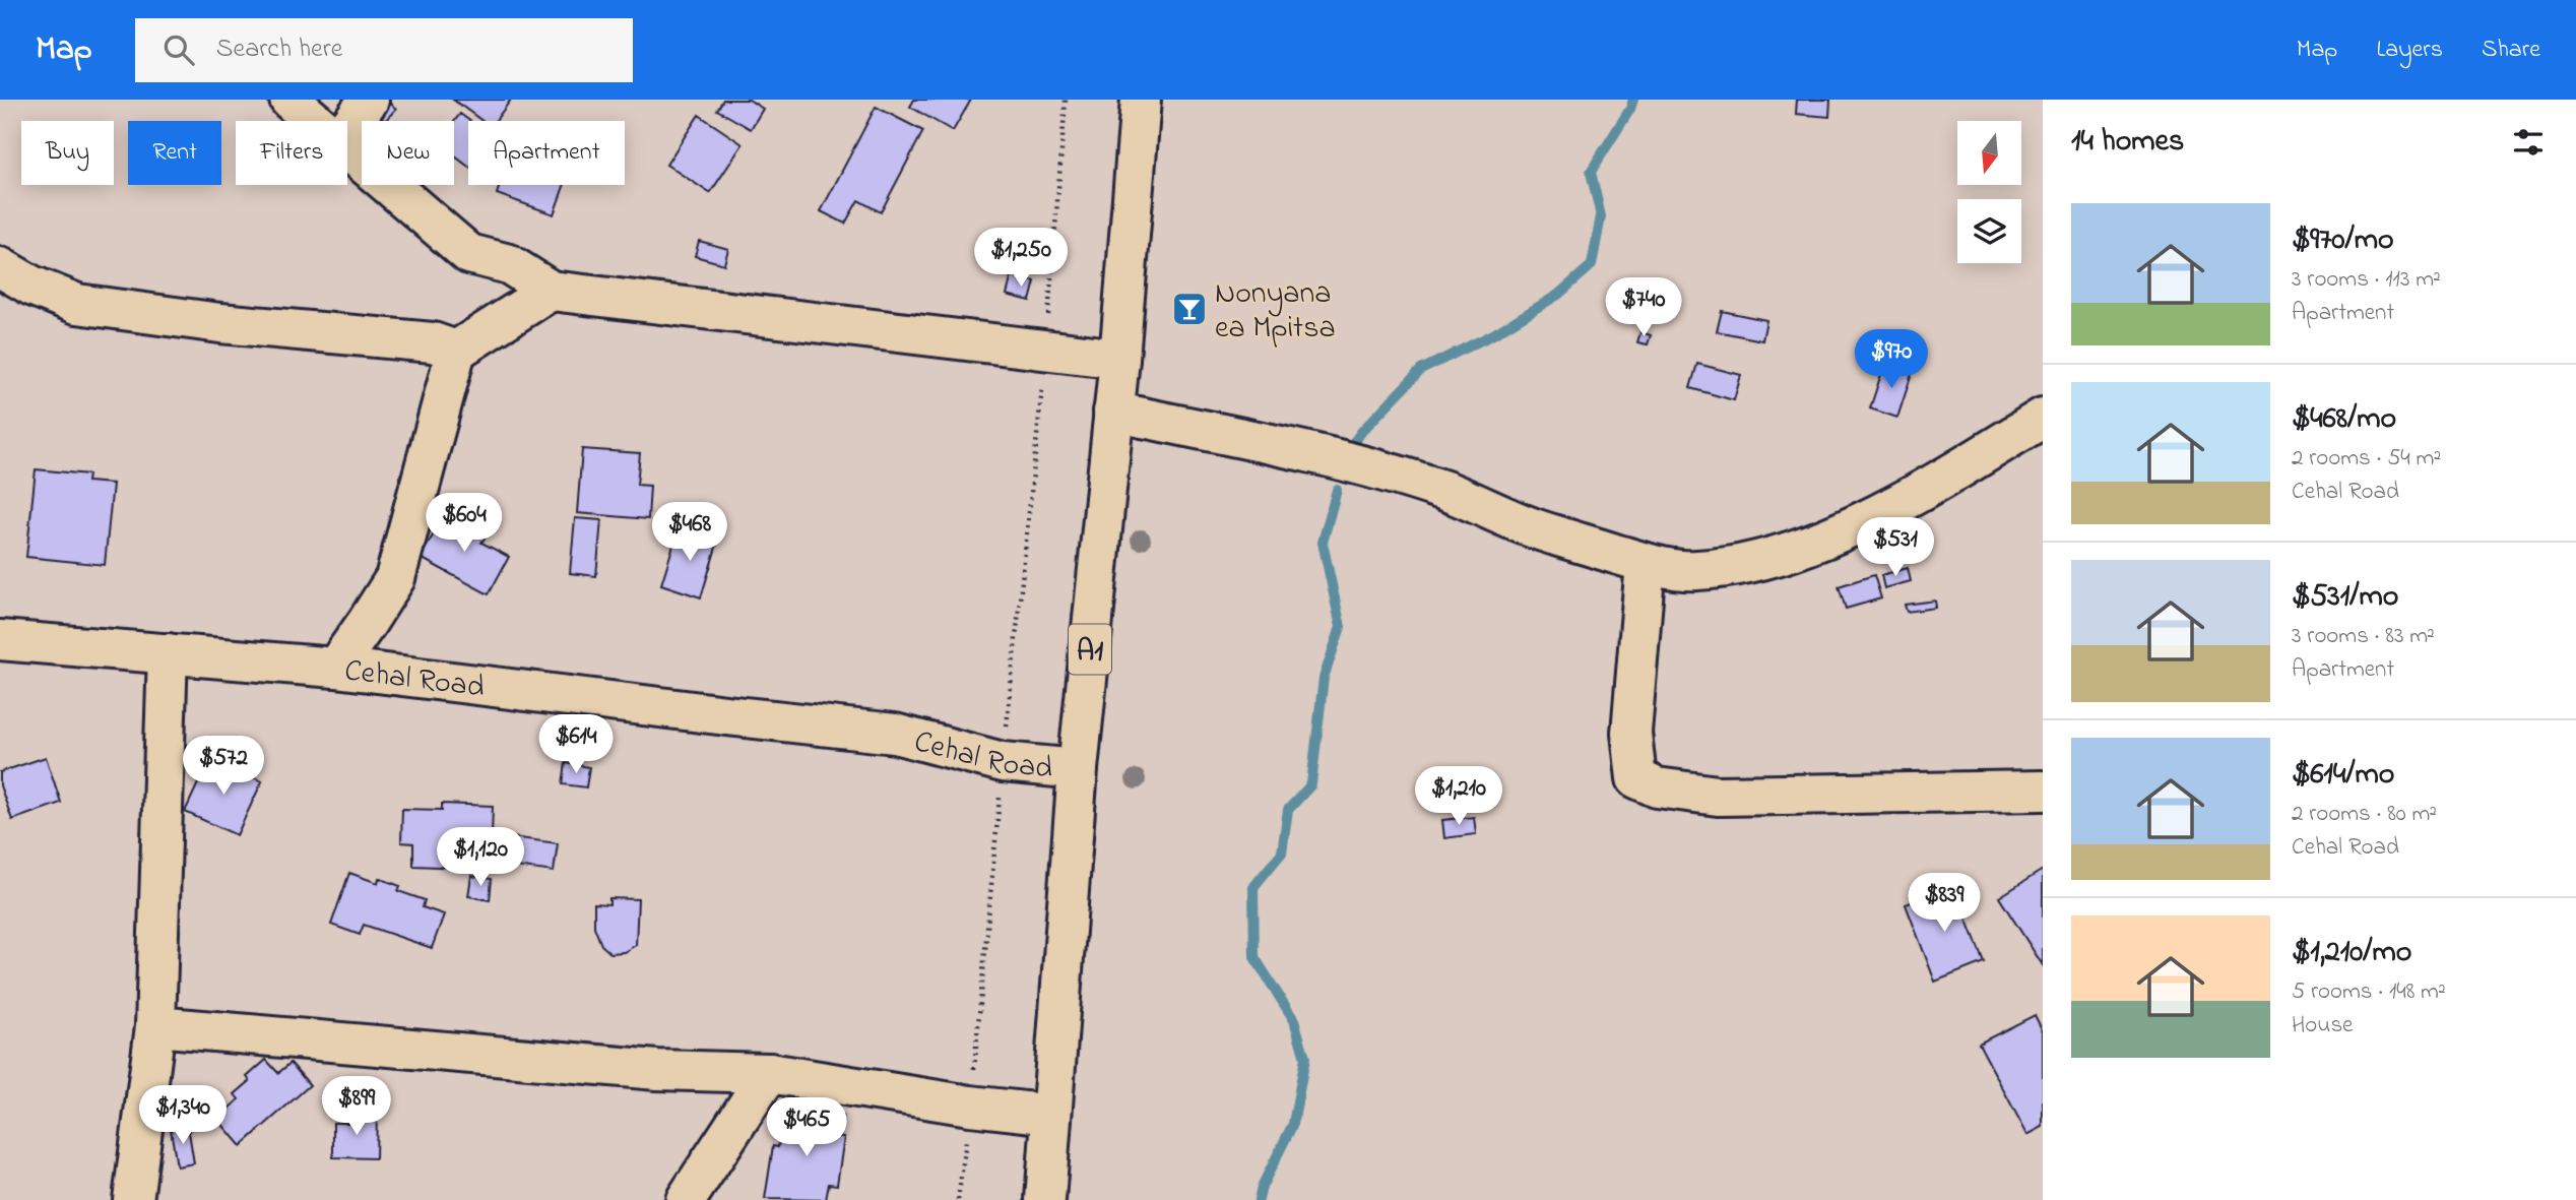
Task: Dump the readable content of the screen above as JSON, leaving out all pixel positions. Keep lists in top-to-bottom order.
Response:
{
  "streets": {
    "street": ["A1", "Cehal Road"]
  },
  "crossings": [
    ["A1", "Cehal Road"]
  ],
  "places": {
    "bar": ["Nonyana ea Mpitsa"]
  },
  "north": "bottom",
  "page": {
    "header": "Map",
    "search": "Search here",
    "nav": ["Map", "Layers", "Share"],
    "heading": "14 homes",
    "chip": [
      "Buy",
      "Rent",
      "Filters",
      "New",
      "Apartment"
    ],
    "list": [
      {
        "name": "$970/mo",
        "note": "3 rooms · 113 m² · Apartment"
      },
      {
        "name": "$468/mo",
        "note": "2 rooms · 54 m² · Cehal Road"
      },
      {
        "name": "$531/mo",
        "note": "3 rooms · 83 m² · Apartment"
      },
      {
        "name": "$614/mo",
        "note": "2 rooms · 80 m² · Cehal Road"
      },
      {
        "name": "$1,210/mo",
        "note": "5 rooms · 148 m² · House"
      }
    ],
    "price": [
      "$1,250",
      "$740",
      "$970",
      "$604",
      "$468",
      "$531",
      "$614",
      "$572",
      "$1,210",
      "$1,120",
      "$839",
      "$899",
      "$1,340",
      "$465"
    ]
  }
}
